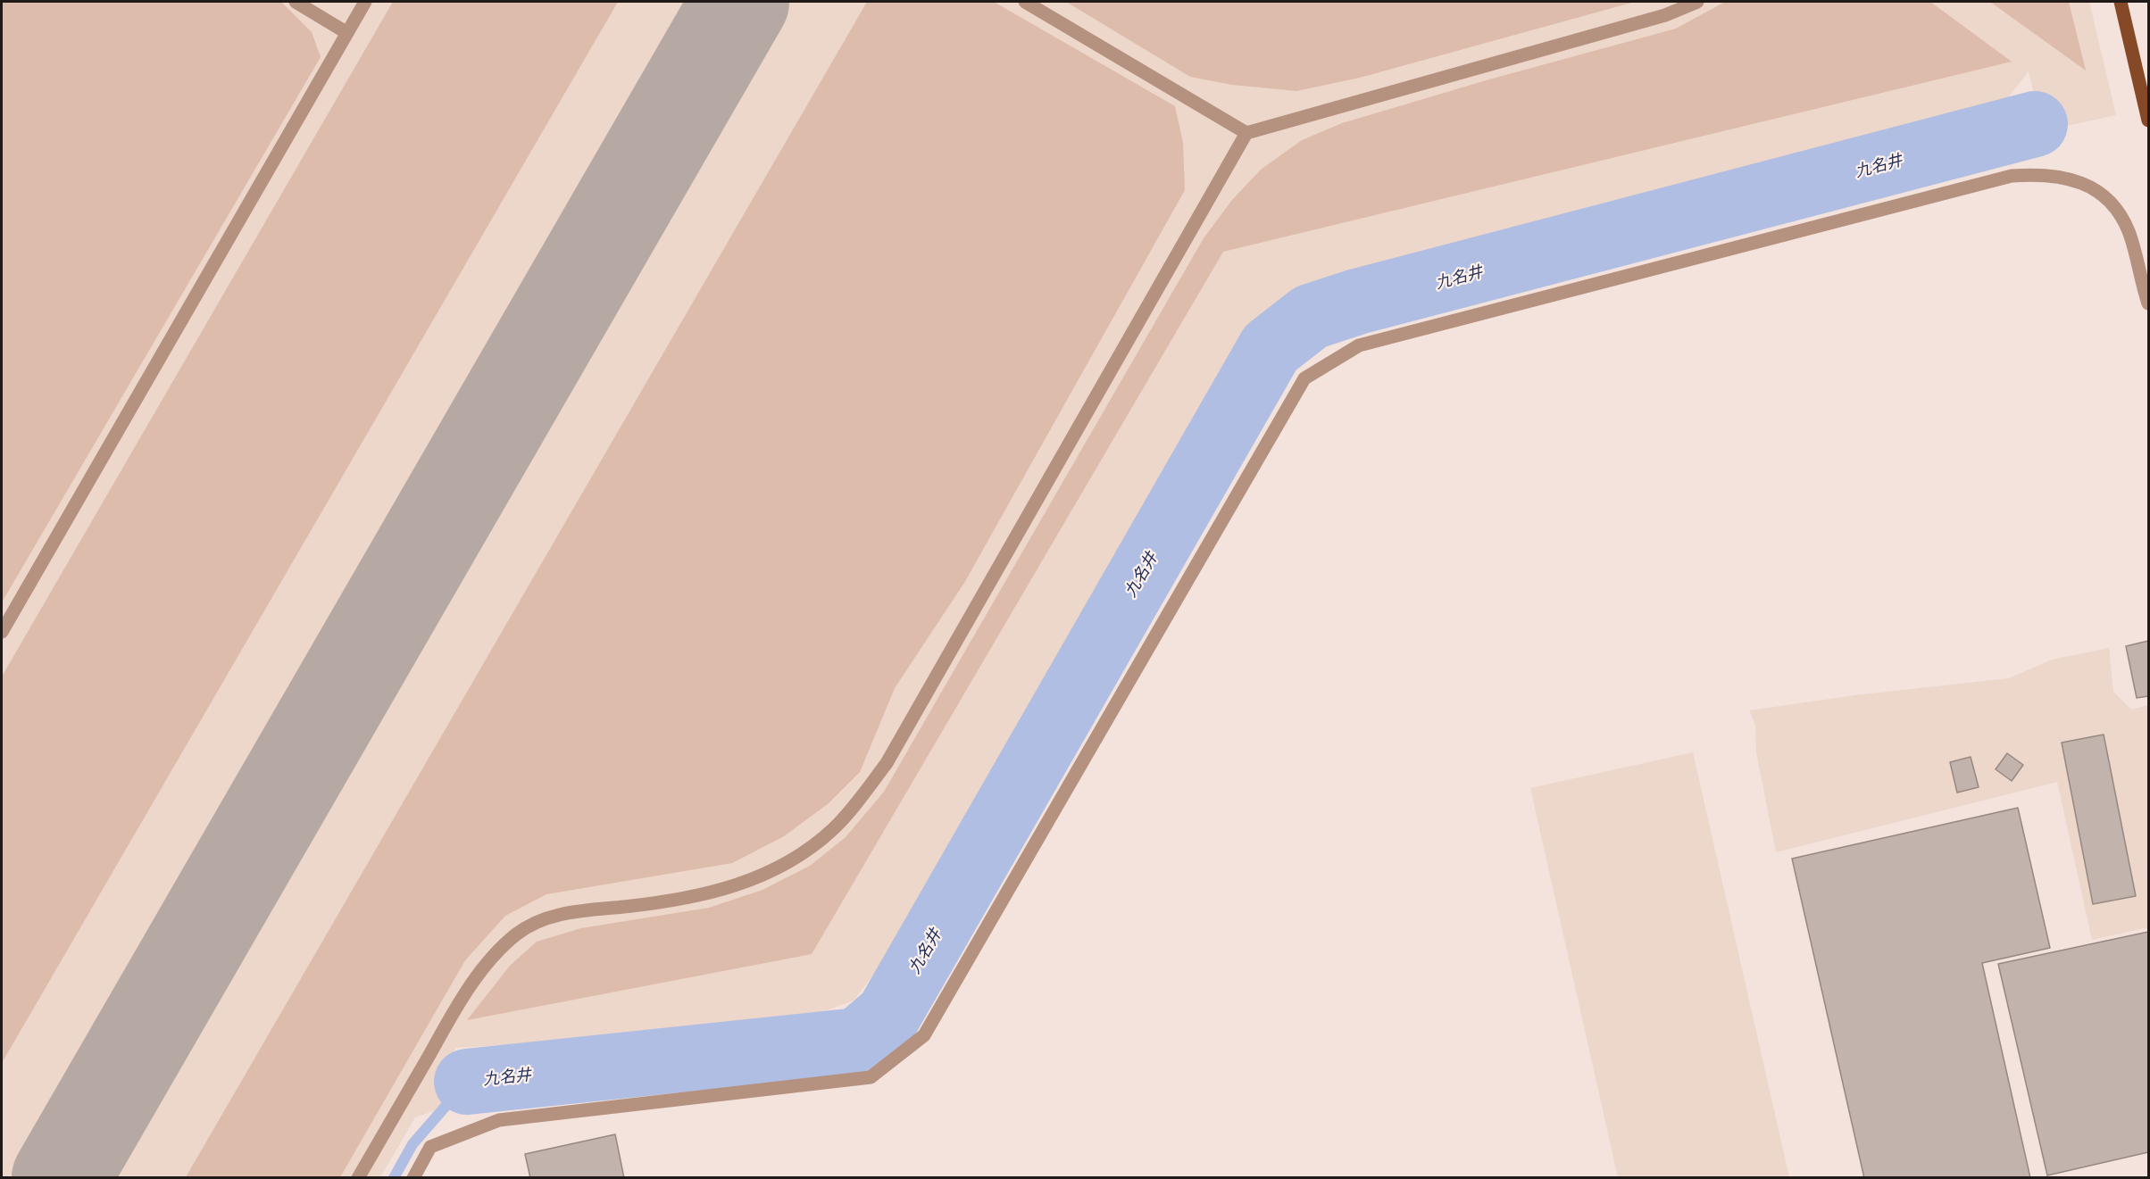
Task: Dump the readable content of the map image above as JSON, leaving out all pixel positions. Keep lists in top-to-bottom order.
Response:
{
  "water": ["九名井"]
}
